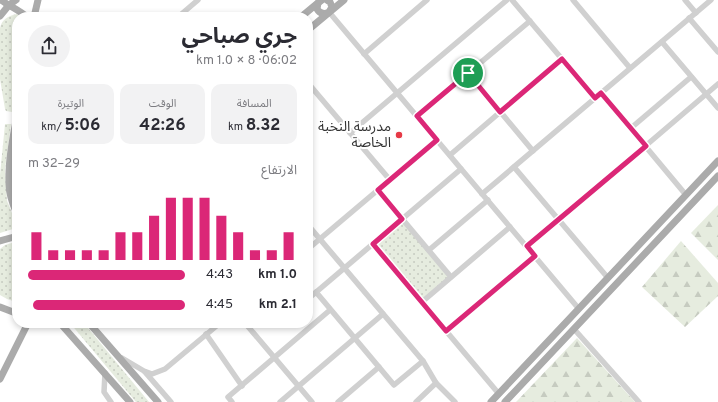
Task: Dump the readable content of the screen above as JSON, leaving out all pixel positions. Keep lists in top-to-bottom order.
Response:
{
  "places": ["مدرسة النخبة الخاصة"],
  "page": {
    "heading": ["جري صباحي", "06:02 · 8 × 1.0 km"],
    "stats": [
      ["المسافة", "8.32 km"],
      ["الوقت", "42:26"],
      ["الوتيرة", "5:06 /km"]
    ],
    "chart": ["الارتفاع", "29–32 m"],
    "list": [
      {
        "name": "1.0 km",
        "note": "4:43"
      },
      {
        "name": "2.1 km",
        "note": "4:45"
      }
    ]
  }
}
